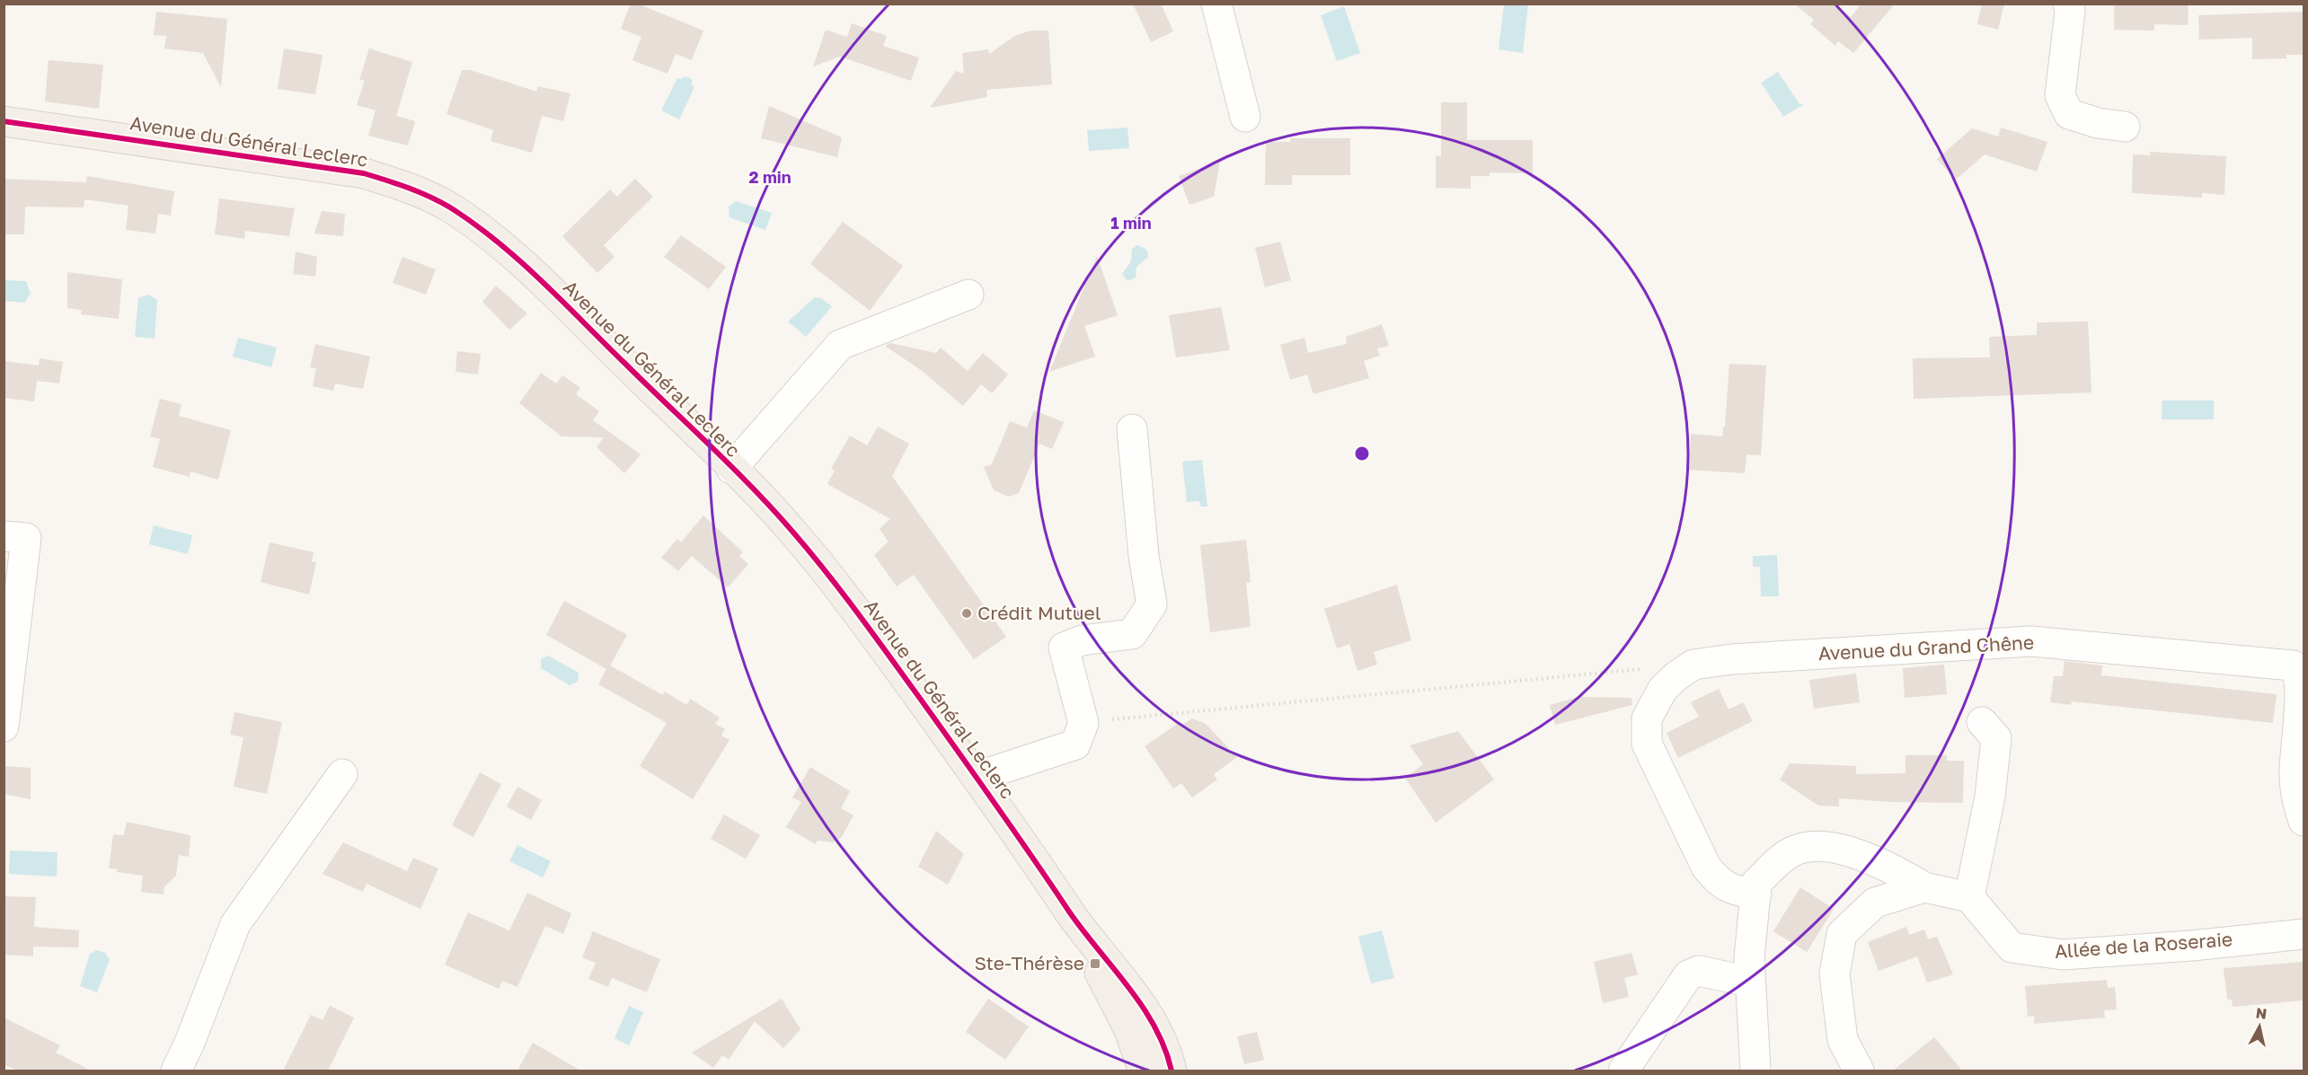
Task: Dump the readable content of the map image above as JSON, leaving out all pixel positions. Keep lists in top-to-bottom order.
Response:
{
  "streets": {
    "main road": ["Avenue du Général Leclerc"],
    "street": ["Avenue du Grand Chêne", "Allée de la Roseraie"]
  },
  "places": {
    "other": ["Crédit Mutuel"],
    "transit": ["Ste-Thérèse"]
  },
  "north": "top",
  "rings": ["2 min", "1 min"]
}
